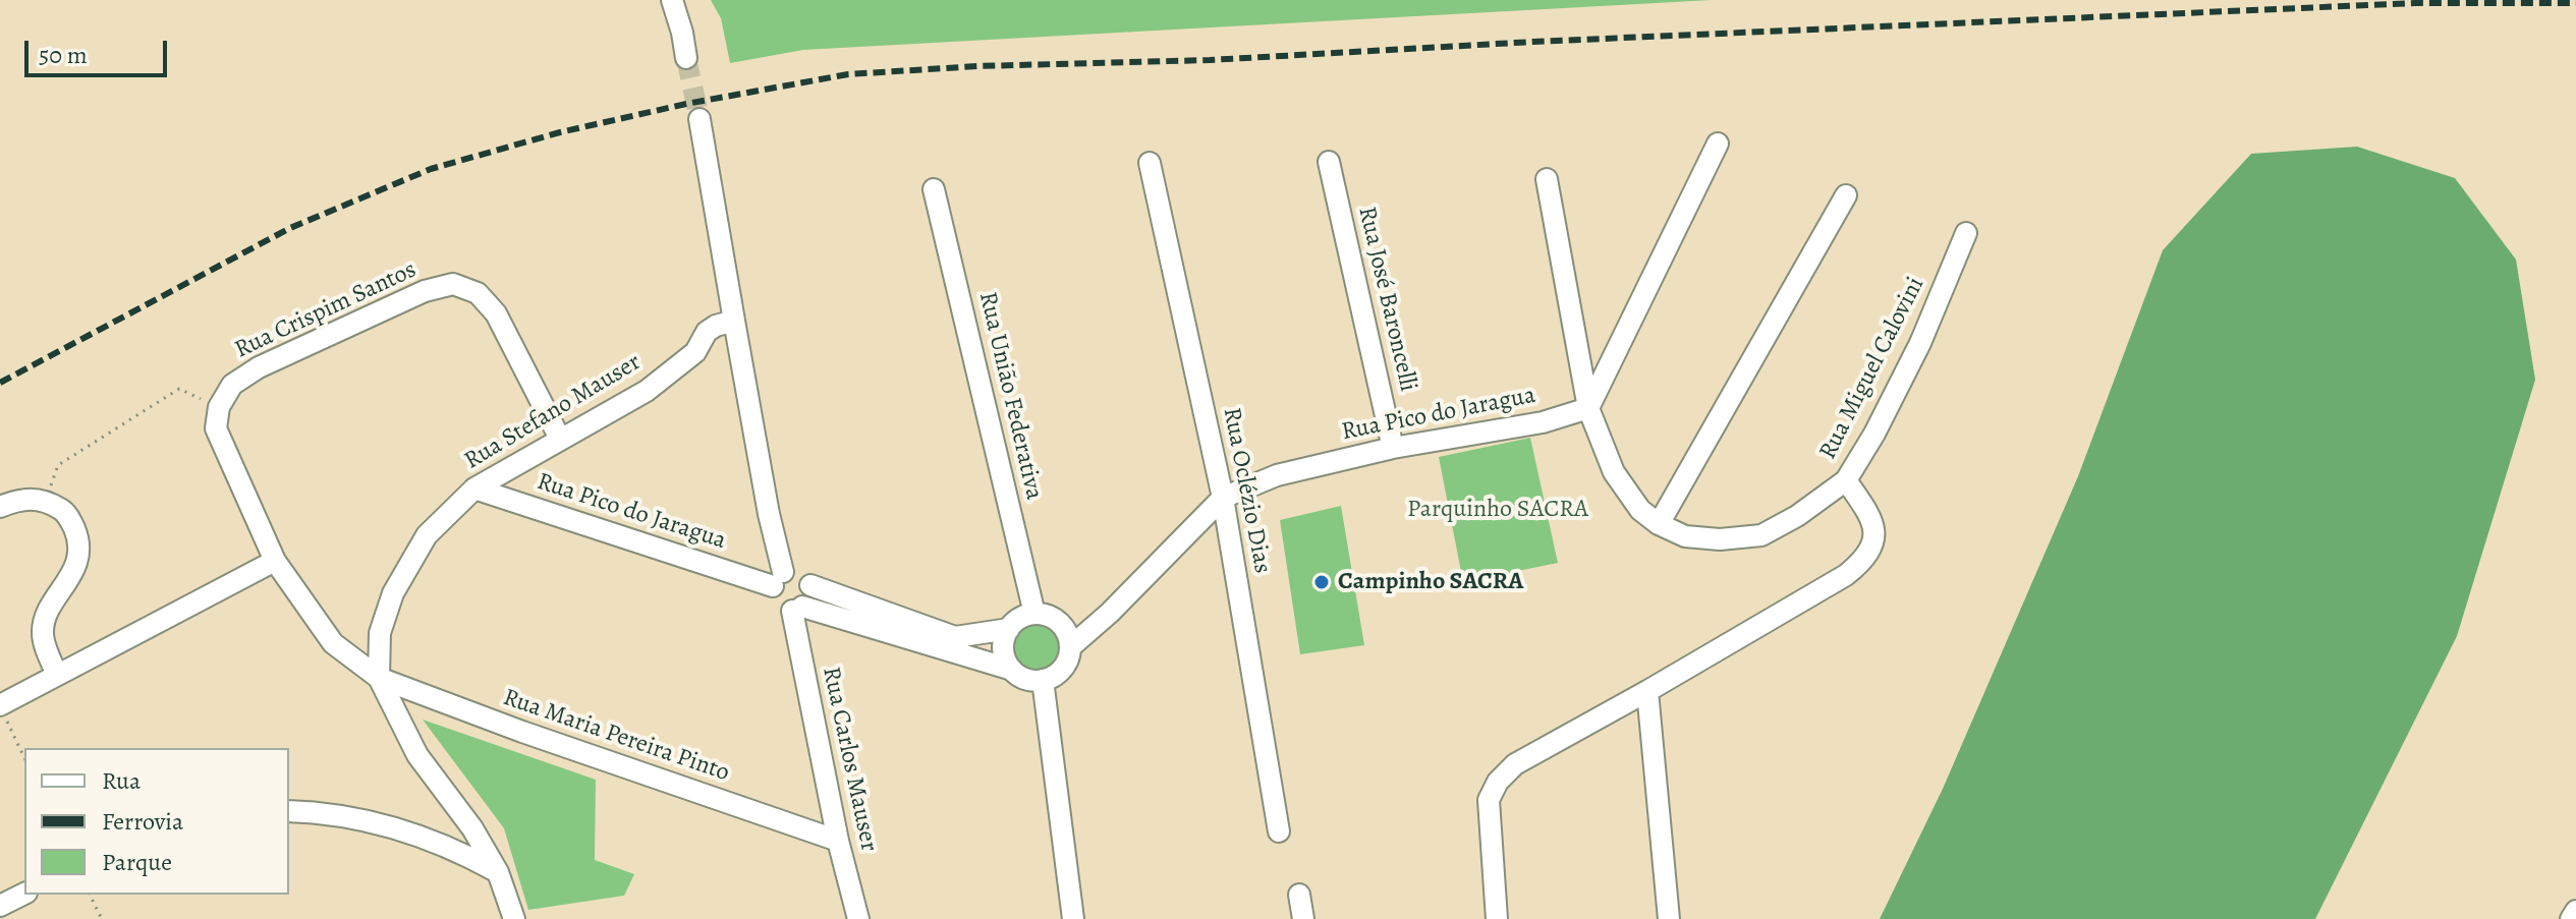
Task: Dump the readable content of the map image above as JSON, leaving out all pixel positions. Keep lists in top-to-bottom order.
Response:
{
  "streets": {
    "street": [
      "Rua José Baroncelli",
      "Rua Crispim Santos",
      "Rua Miguel Calovini",
      "Rua União Federativa",
      "Rua Stefano Mauser",
      "Rua Pico do Jaragua",
      "Rua Oclézio Dias",
      "Rua Maria Pereira Pinto",
      "Rua Carlos Mauser"
    ]
  },
  "crossings": [
    ["Rua José Baroncelli", "Rua Pico do Jaragua"],
    ["Rua Crispim Santos", "Rua Stefano Mauser"],
    ["Rua Miguel Calovini", "Rua Pico do Jaragua"],
    ["Rua União Federativa", "Rua Pico do Jaragua"],
    ["Rua Stefano Mauser", "Rua Pico do Jaragua"],
    ["Rua Stefano Mauser", "Rua Maria Pereira Pinto"],
    ["Rua Pico do Jaragua", "Rua Oclézio Dias"],
    ["Rua Pico do Jaragua", "Rua Carlos Mauser"],
    ["Rua Maria Pereira Pinto", "Rua Carlos Mauser"]
  ],
  "parks": ["Parquinho SACRA"],
  "places": ["Campinho SACRA"],
  "legend": ["Rua", "Ferrovia", "Parque"],
  "scale_bar": "50 m"
}
